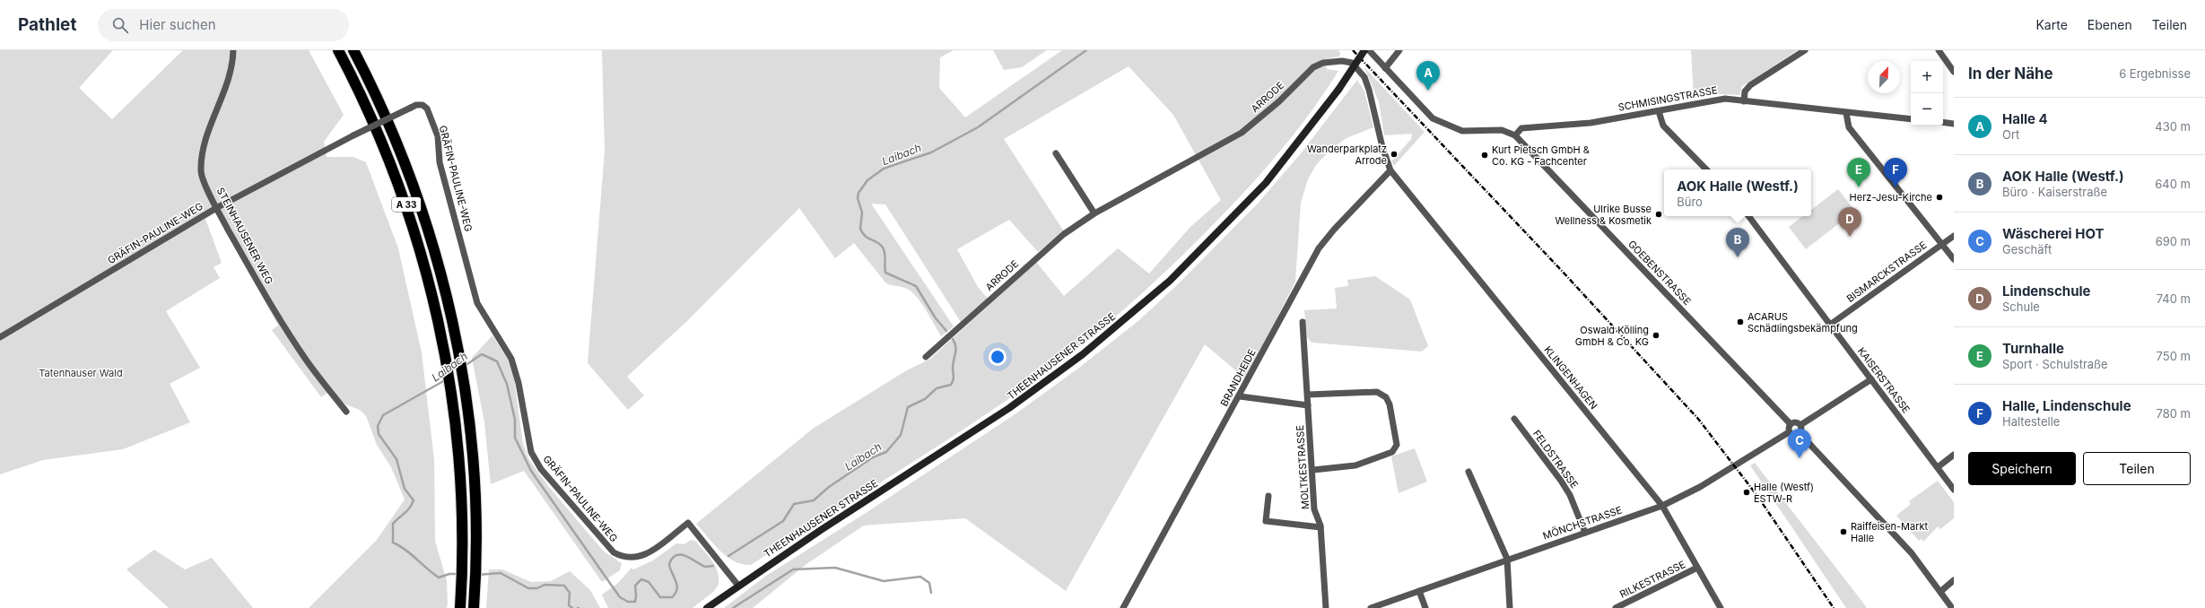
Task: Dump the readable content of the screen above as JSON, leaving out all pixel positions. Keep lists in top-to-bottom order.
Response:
{
  "streets": {
    "highway": ["A 33"],
    "main road": ["THEENHAUSENER STRASSE"],
    "street": [
      "ARRODE",
      "SCHMISINGSTRASSE",
      "GRÄFIN-PAULINE-WEG",
      "STEINHAUSENER WEG",
      "BISMARCKSTRASSE",
      "GOEBENSTRASSE",
      "BRANDHEIDE",
      "KLINGENHAGEN",
      "KAISERSTRASSE",
      "FELDSTRASSE",
      "MOLTKESTRASSE",
      "MÖNCHSTRASSE",
      "RILKESTRASSE"
    ]
  },
  "crossings": [
    ["ARRODE", "BRANDHEIDE"],
    ["ARRODE", "KLINGENHAGEN"],
    ["SCHMISINGSTRASSE", "GOEBENSTRASSE"],
    ["GRÄFIN-PAULINE-WEG", "STEINHAUSENER WEG"],
    ["GRÄFIN-PAULINE-WEG", "THEENHAUSENER STRASSE"],
    ["BISMARCKSTRASSE", "KAISERSTRASSE"],
    ["GOEBENSTRASSE", "MÖNCHSTRASSE"],
    ["BRANDHEIDE", "KLINGENHAGEN"],
    ["KLINGENHAGEN", "MÖNCHSTRASSE"],
    ["KLINGENHAGEN", "RILKESTRASSE"],
    ["FELDSTRASSE", "MÖNCHSTRASSE"]
  ],
  "water": ["Laibach"],
  "parks": ["Tatenhauser Wald"],
  "places": [
    "Wanderparkplatz Arrode",
    "Kurt Pietsch GmbH & Co. KG - Fachcenter",
    "Herz-Jesu-Kirche",
    "Ulrike Busse Wellness & Kosmetik",
    "ACARUS Schädlingsbekämpfung",
    "Oswald Kölling GmbH & Co. KG",
    "Halle (Westf) ESTW-R",
    "Raiffeisen-Markt Halle"
  ],
  "north": "top right",
  "page": {
    "header": "Pathlet",
    "search": "Hier suchen",
    "nav": ["Karte", "Ebenen", "Teilen"],
    "heading": ["In der Nähe", "6 Ergebnisse"],
    "map_buttons": ["+", "−"],
    "pins": [
      "A",
      "E",
      "F",
      "D",
      "B",
      "C"
    ],
    "list": [
      {
        "mark": "A",
        "name": "Halle 4",
        "note": "Ort",
        "value": "430 m"
      },
      {
        "mark": "B",
        "name": "AOK Halle (Westf.)",
        "note": "Büro · Kaiserstraße",
        "value": "640 m"
      },
      {
        "mark": "C",
        "name": "Wäscherei HOT",
        "note": "Geschäft",
        "value": "690 m"
      },
      {
        "mark": "D",
        "name": "Lindenschule",
        "note": "Schule",
        "value": "740 m"
      },
      {
        "mark": "E",
        "name": "Turnhalle",
        "note": "Sport · Schulstraße",
        "value": "750 m"
      },
      {
        "mark": "F",
        "name": "Halle, Lindenschule",
        "note": "Haltestelle",
        "value": "780 m"
      }
    ],
    "popup": ["AOK Halle (Westf.)", "Büro"],
    "buttons": ["Speichern", "Teilen"]
  }
}
